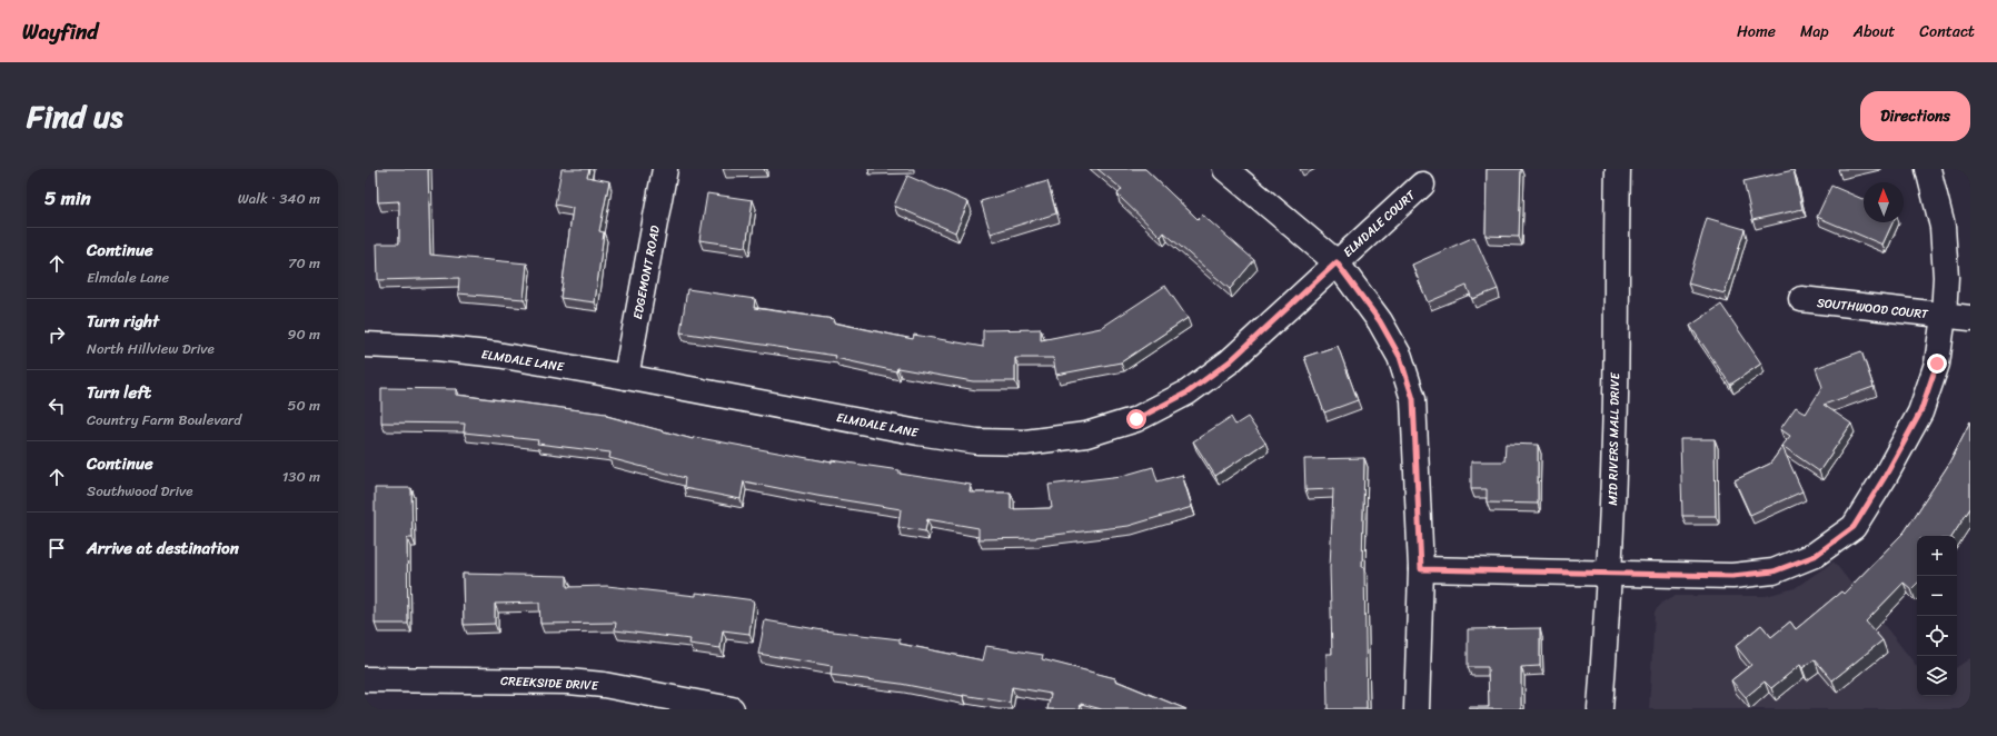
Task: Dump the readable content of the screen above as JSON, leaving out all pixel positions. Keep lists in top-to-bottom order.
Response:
{
  "streets": {
    "street": [
      "ELMDALE COURT",
      "EDGEMONT ROAD",
      "SOUTHWOOD COURT",
      "ELMDALE LANE",
      "MID RIVERS MALL DRIVE",
      "CREEKSIDE DRIVE"
    ]
  },
  "crossings": [
    ["ELMDALE COURT", "ELMDALE LANE"],
    ["EDGEMONT ROAD", "ELMDALE LANE"]
  ],
  "north": "top",
  "page": {
    "header": "Wayfind",
    "nav": [
      "Home",
      "Map",
      "About",
      "Contact"
    ],
    "title": "Find us",
    "buttons": "Directions",
    "heading": ["5 min", "Walk · 340 m"],
    "list": [
      ["Continue", "Elmdale Lane", "70 m"],
      ["Turn right", "North Hillview Drive", "90 m"],
      ["Turn left", "Country Farm Boulevard", "50 m"],
      ["Continue", "Southwood Drive", "130 m"],
      "Arrive at destination"
    ],
    "map_buttons": ["+", "−"]
  }
}
